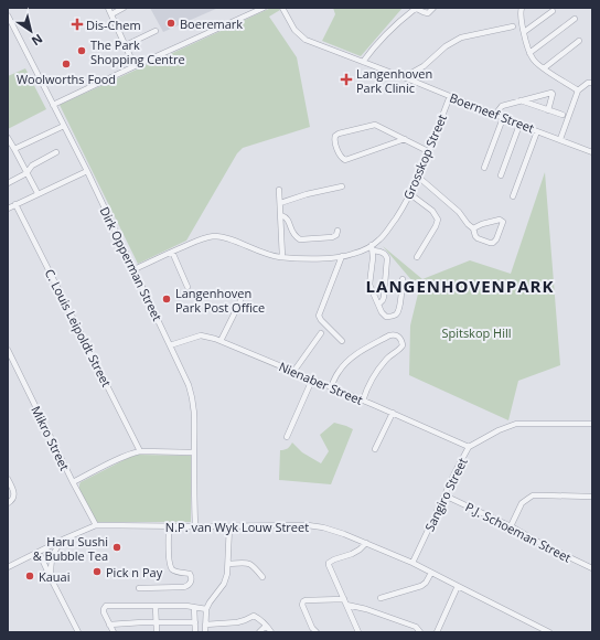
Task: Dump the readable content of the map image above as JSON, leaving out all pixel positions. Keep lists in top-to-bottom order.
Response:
{
  "streets": {
    "street": [
      "Boerneef Street",
      "Grosskop Street",
      "Dirk Opperman Street",
      "C. Louis Leipoldt Street",
      "Nienaber Street",
      "Mikro Street",
      "Sangiro Street",
      "N.P. van Wyk Louw Street",
      "P.J. Schoeman Street"
    ]
  },
  "crossings": [
    ["Boerneef Street", "Grosskop Street"],
    ["Grosskop Street", "Dirk Opperman Street"],
    ["Dirk Opperman Street", "Nienaber Street"],
    ["Dirk Opperman Street", "N.P. van Wyk Louw Street"],
    ["Nienaber Street", "Sangiro Street"],
    ["Mikro Street", "N.P. van Wyk Louw Street"],
    ["Sangiro Street", "N.P. van Wyk Louw Street"],
    ["Sangiro Street", "P.J. Schoeman Street"]
  ],
  "districts": ["LANGENHOVENPARK"],
  "parks": ["Spitskop Hill"],
  "places": {
    "other": [
      "Boeremark",
      "The Park Shopping Centre",
      "Woolworths Food",
      "Langenhoven Park Post Office",
      "Haru Sushi & Bubble Tea",
      "Pick n Pay",
      "Kauai"
    ],
    "health": ["Dis-Chem", "Langenhoven Park Clinic"]
  },
  "north": "bottom right"
}
